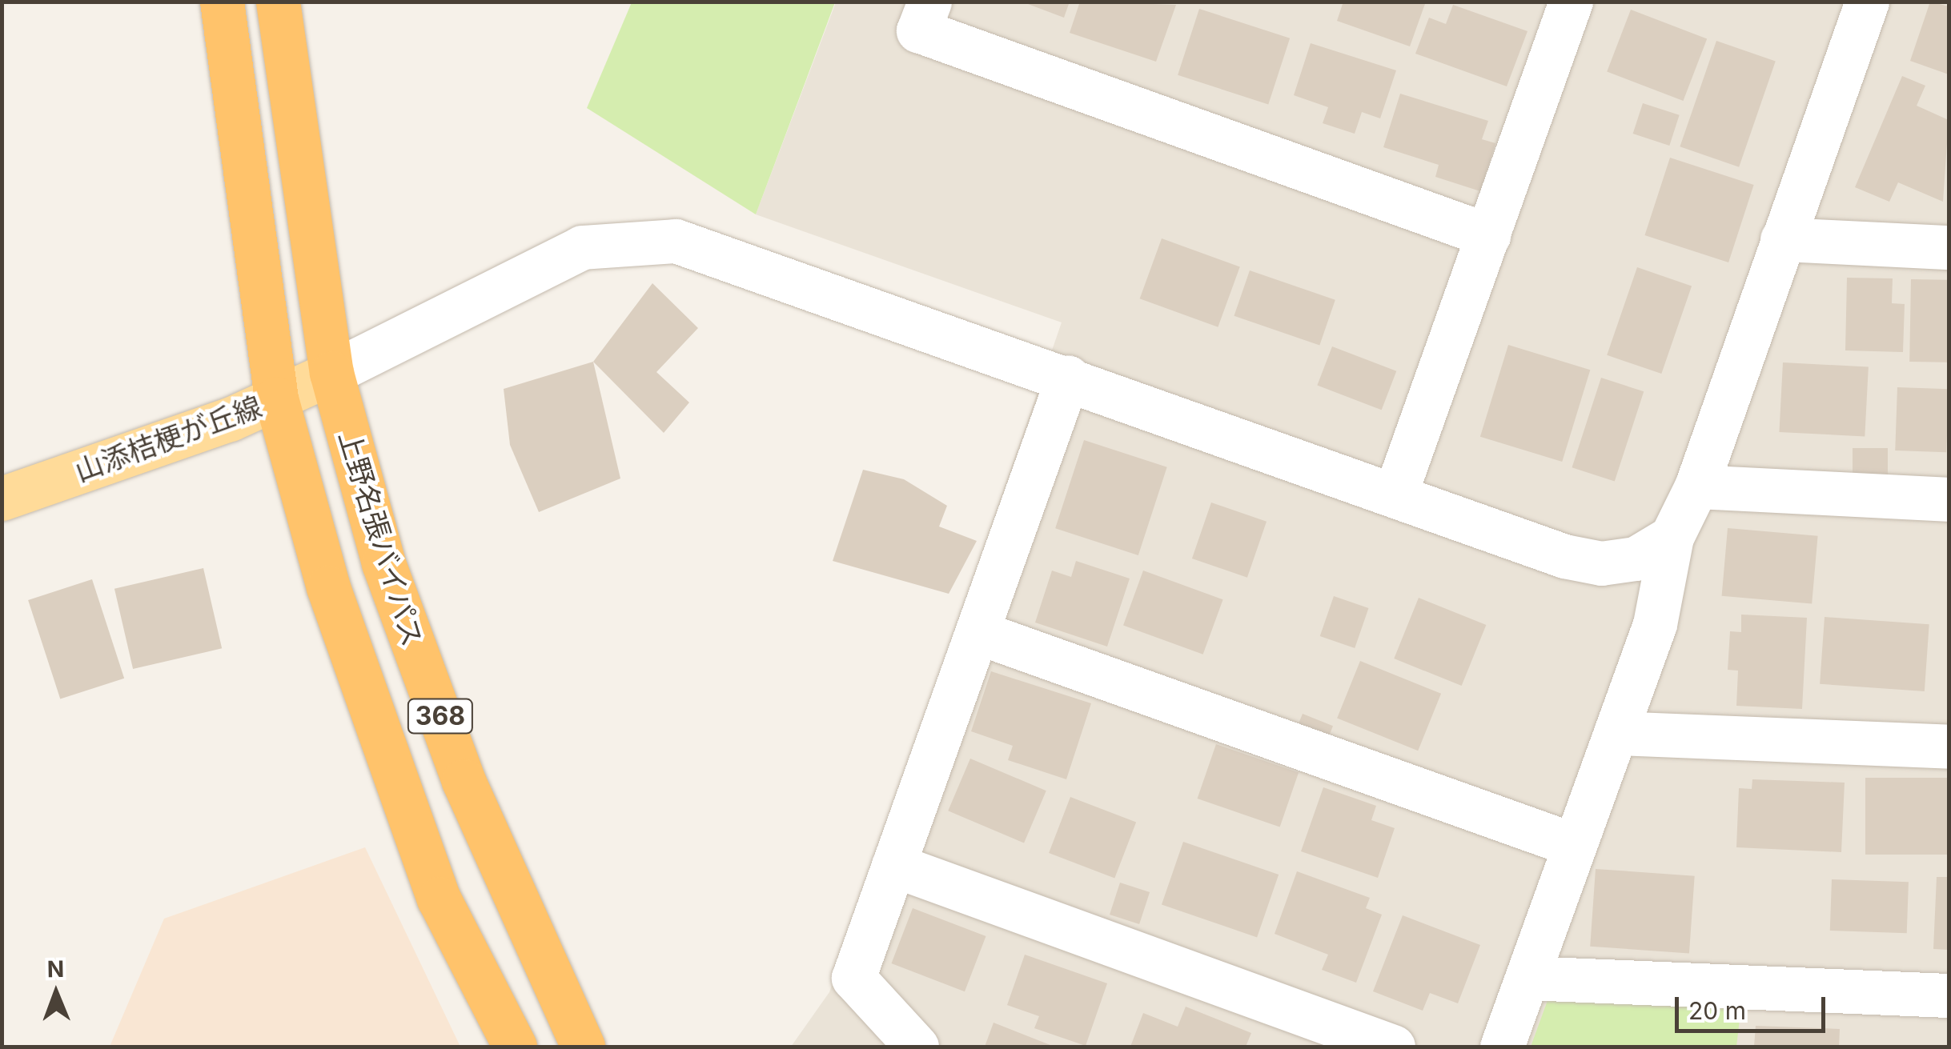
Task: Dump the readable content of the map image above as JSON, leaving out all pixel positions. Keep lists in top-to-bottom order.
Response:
{
  "streets": {
    "highway": ["上野名張バイパス", "368"],
    "main road": ["山添桔梗が丘線"]
  },
  "crossings": [
    ["山添桔梗が丘線", "上野名張バイパス"],
    ["山添桔梗が丘線", "368"]
  ],
  "scale_bar": "20 m",
  "north": "top"
}
